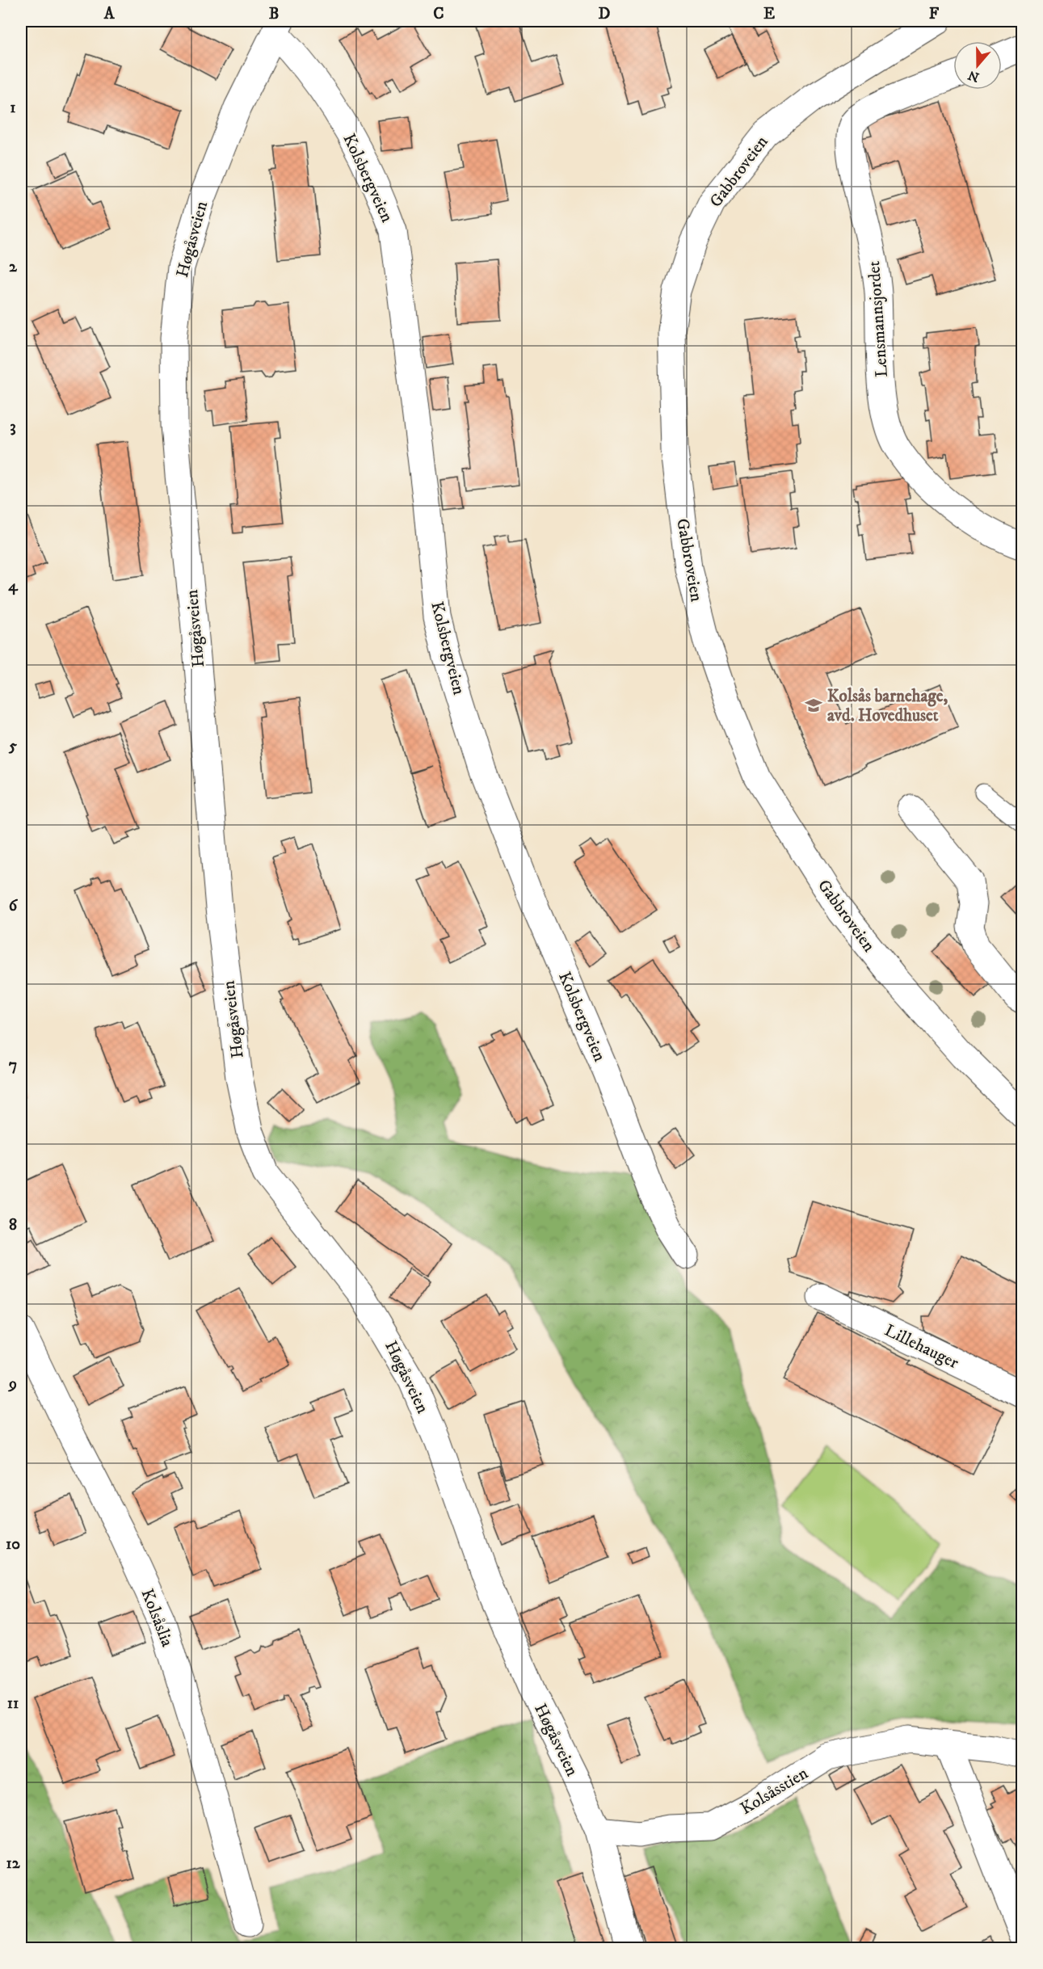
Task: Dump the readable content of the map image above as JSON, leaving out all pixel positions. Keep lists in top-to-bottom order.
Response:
{
  "streets": {
    "street": [
      "Gabbroveien",
      "Kolsbergveien",
      "Høgåsveien",
      "Lensmannsjordet",
      "Lillehauger",
      "Kolsåslia",
      "Kolsåsstien"
    ]
  },
  "crossings": [
    ["Kolsbergveien", "Høgåsveien"],
    ["Høgåsveien", "Kolsåsstien"]
  ],
  "places": {
    "school or university": ["Kolsås barnehage, avd. Hovedhuset"]
  },
  "north": "bottom",
  "grid": {
    "columns": [
      "A",
      "B",
      "C",
      "D",
      "E",
      "F"
    ],
    "rows": [
      "1",
      "2",
      "3",
      "4",
      "5",
      "6",
      "7",
      "8",
      "9",
      "10",
      "11",
      "12"
    ]
  }
}
